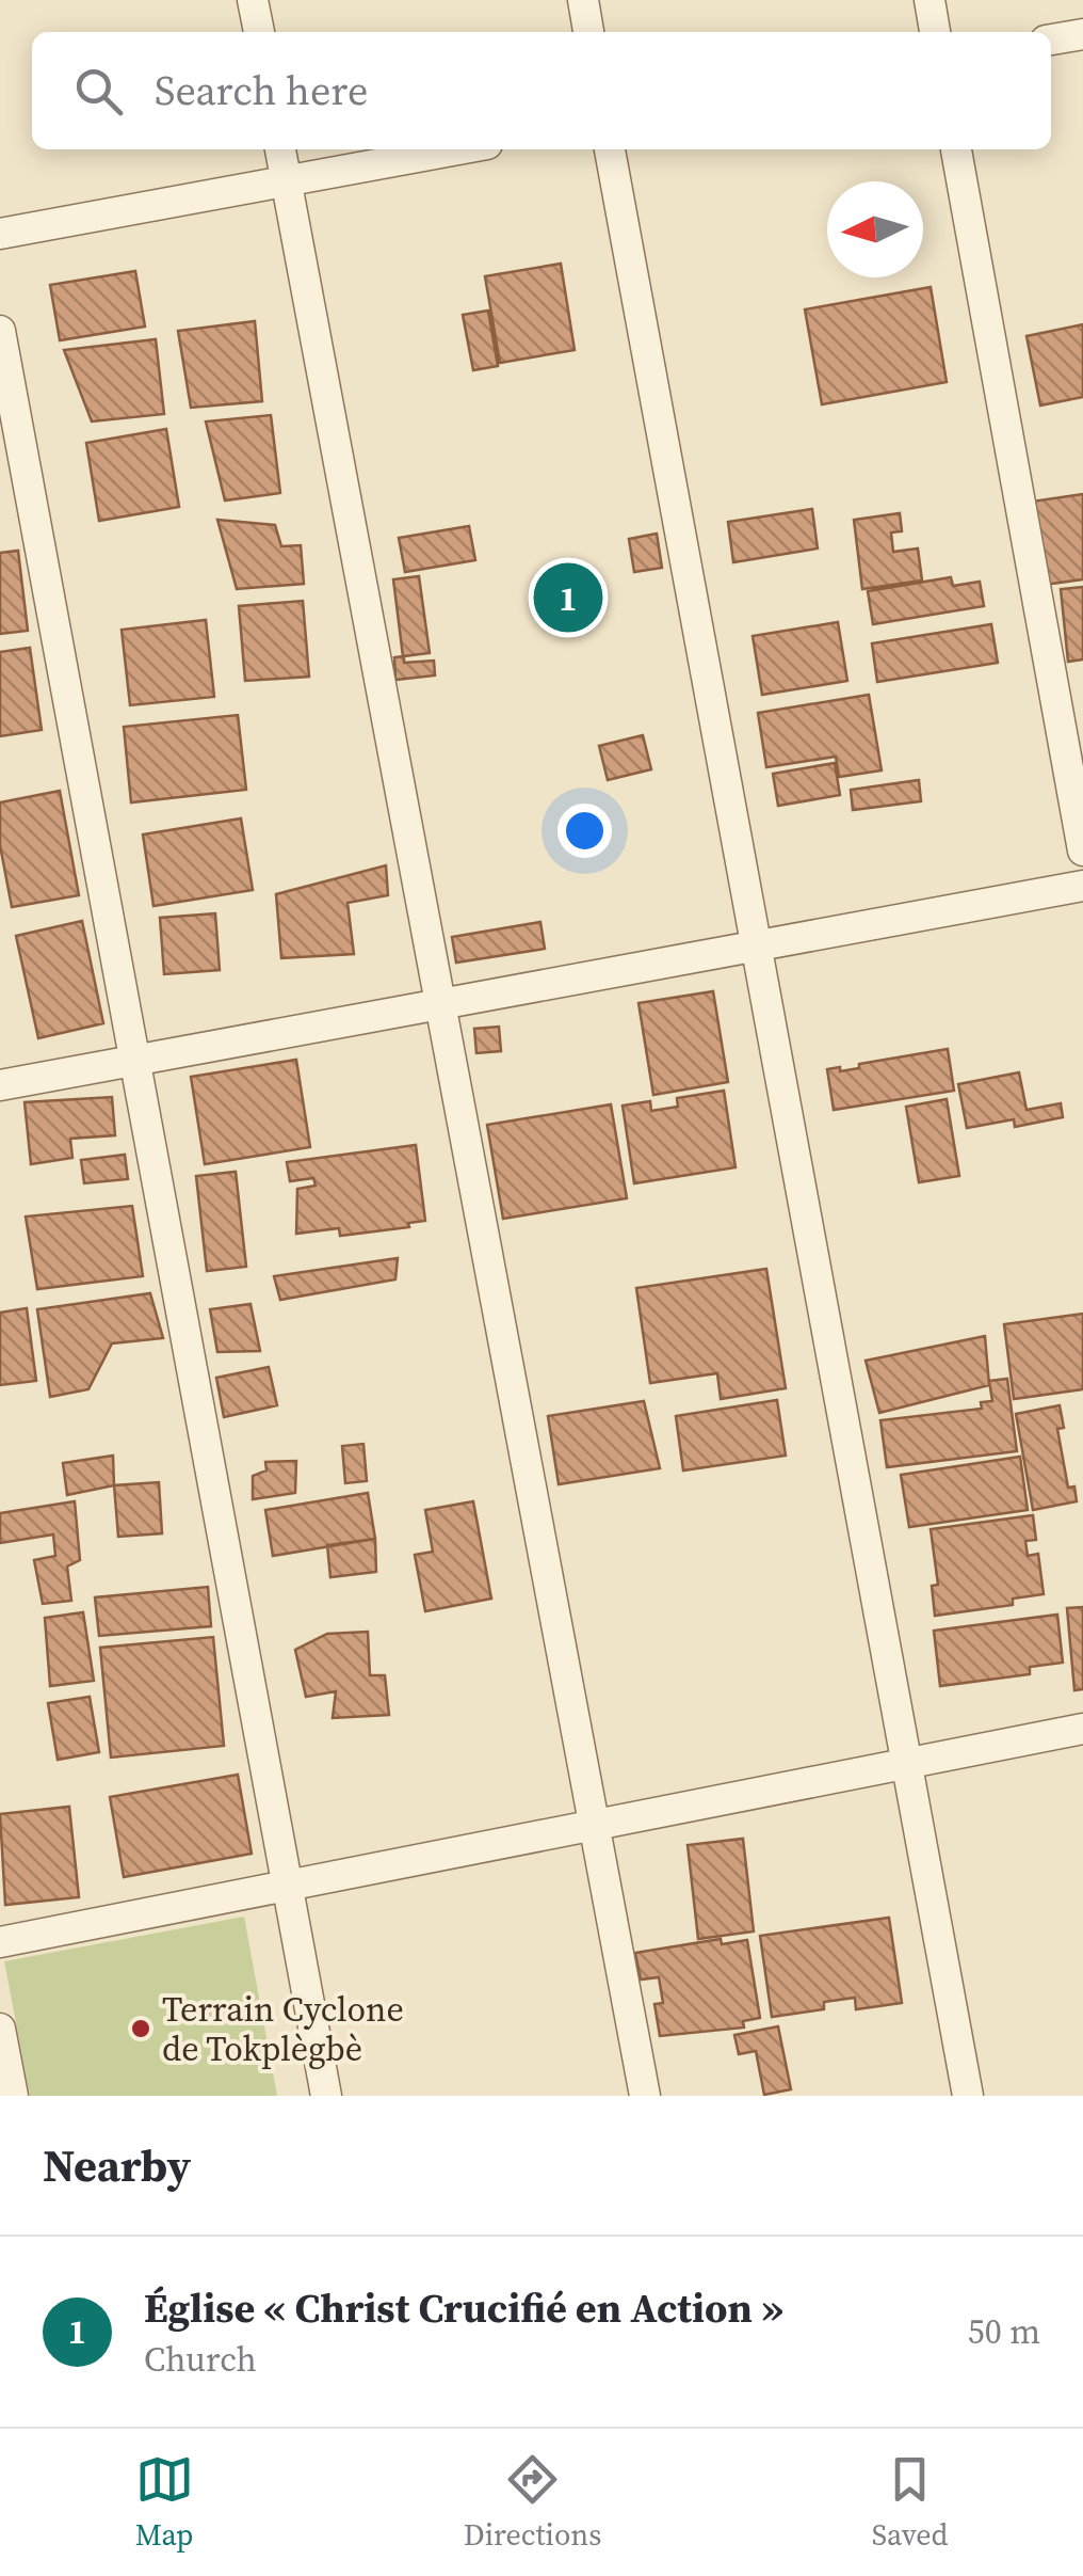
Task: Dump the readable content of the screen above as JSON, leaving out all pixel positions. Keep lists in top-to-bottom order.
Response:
{
  "places": ["Terrain Cyclone de Tokplègbè"],
  "north": "left",
  "page": {
    "search": "Search here",
    "pins": "1",
    "heading": "Nearby",
    "list": [
      {
        "mark": "1",
        "name": "Église « Christ Crucifié en Action »",
        "note": "Church",
        "value": "50 m"
      }
    ],
    "nav": ["Map", "Directions", "Saved"]
  }
}
